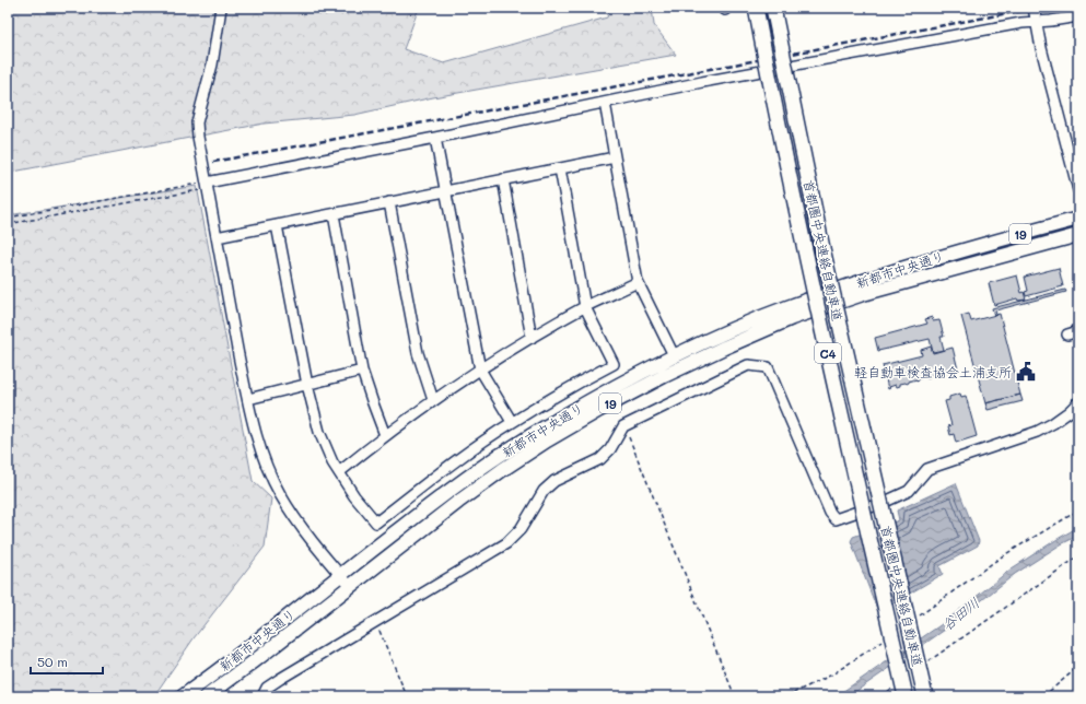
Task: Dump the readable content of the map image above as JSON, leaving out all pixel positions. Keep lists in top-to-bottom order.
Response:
{
  "streets": {
    "highway": ["首都圏中央連絡自動車道", "C4"],
    "main road": ["19", "新都市中央通り"]
  },
  "water": ["谷田川"],
  "places": {
    "public building": ["軽自動車検査協会土浦支所"]
  },
  "scale_bar": "50 m"
}
